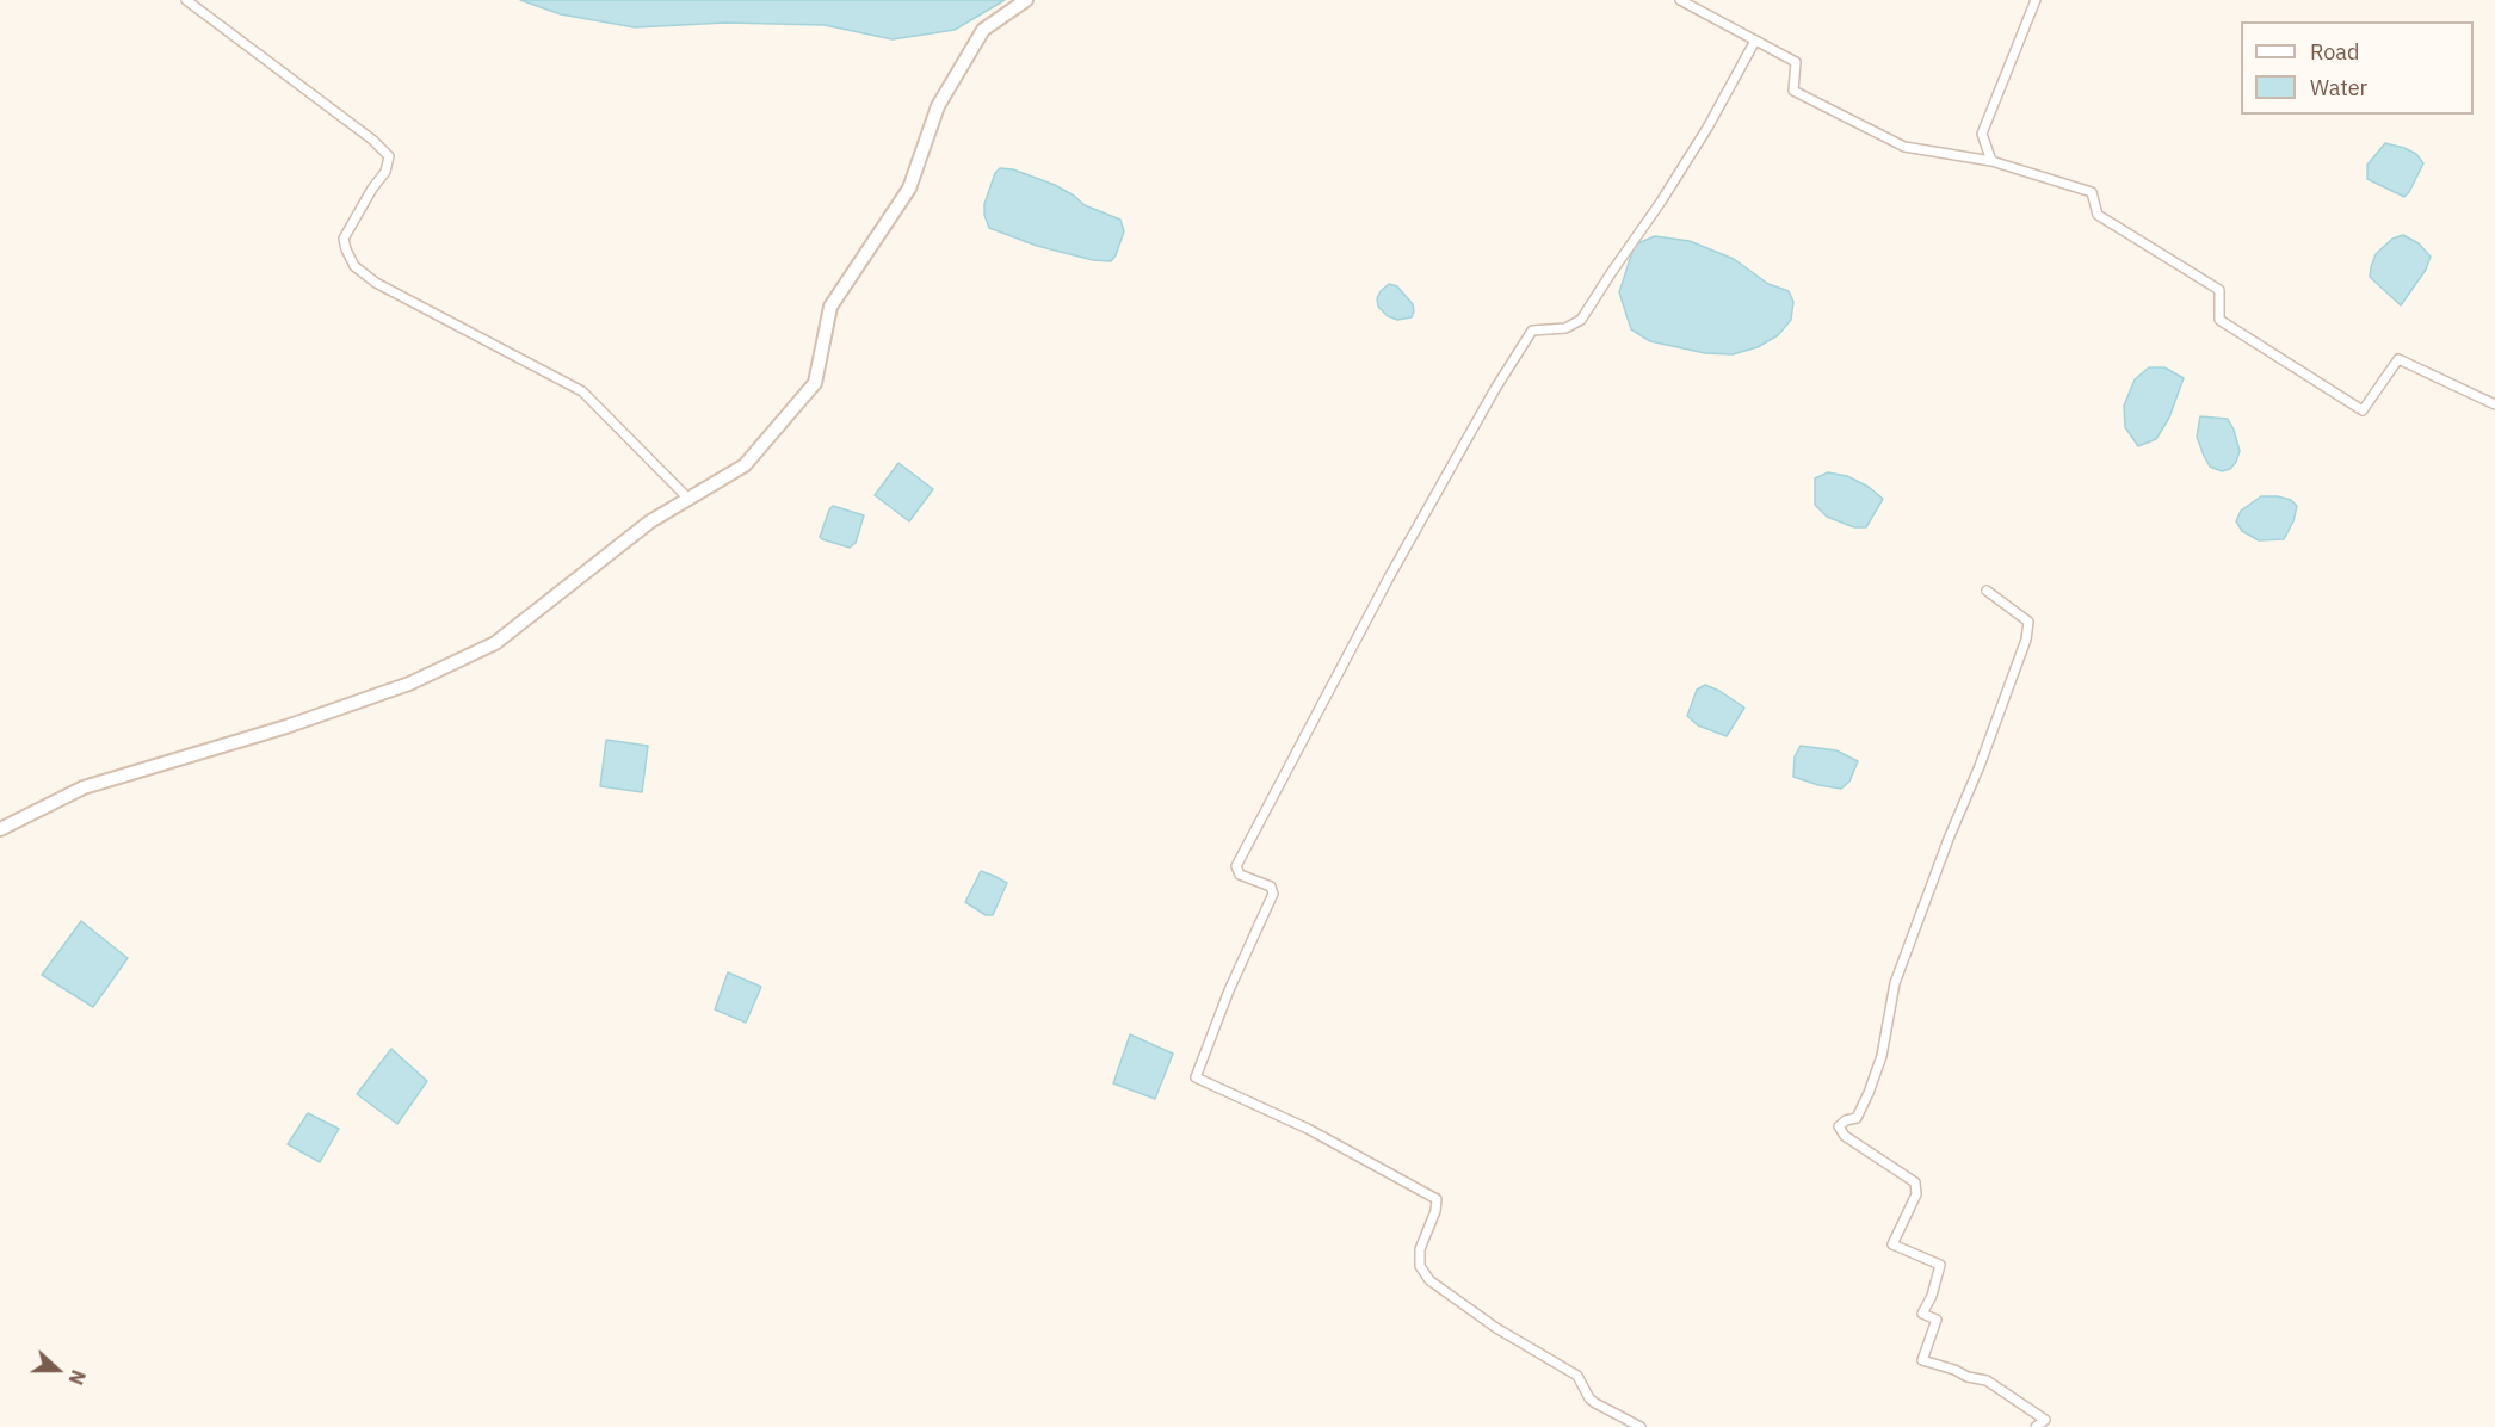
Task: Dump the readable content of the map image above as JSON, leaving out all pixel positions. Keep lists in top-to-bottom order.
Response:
{
  "legend": ["Road", "Water"],
  "north": "right"
}
